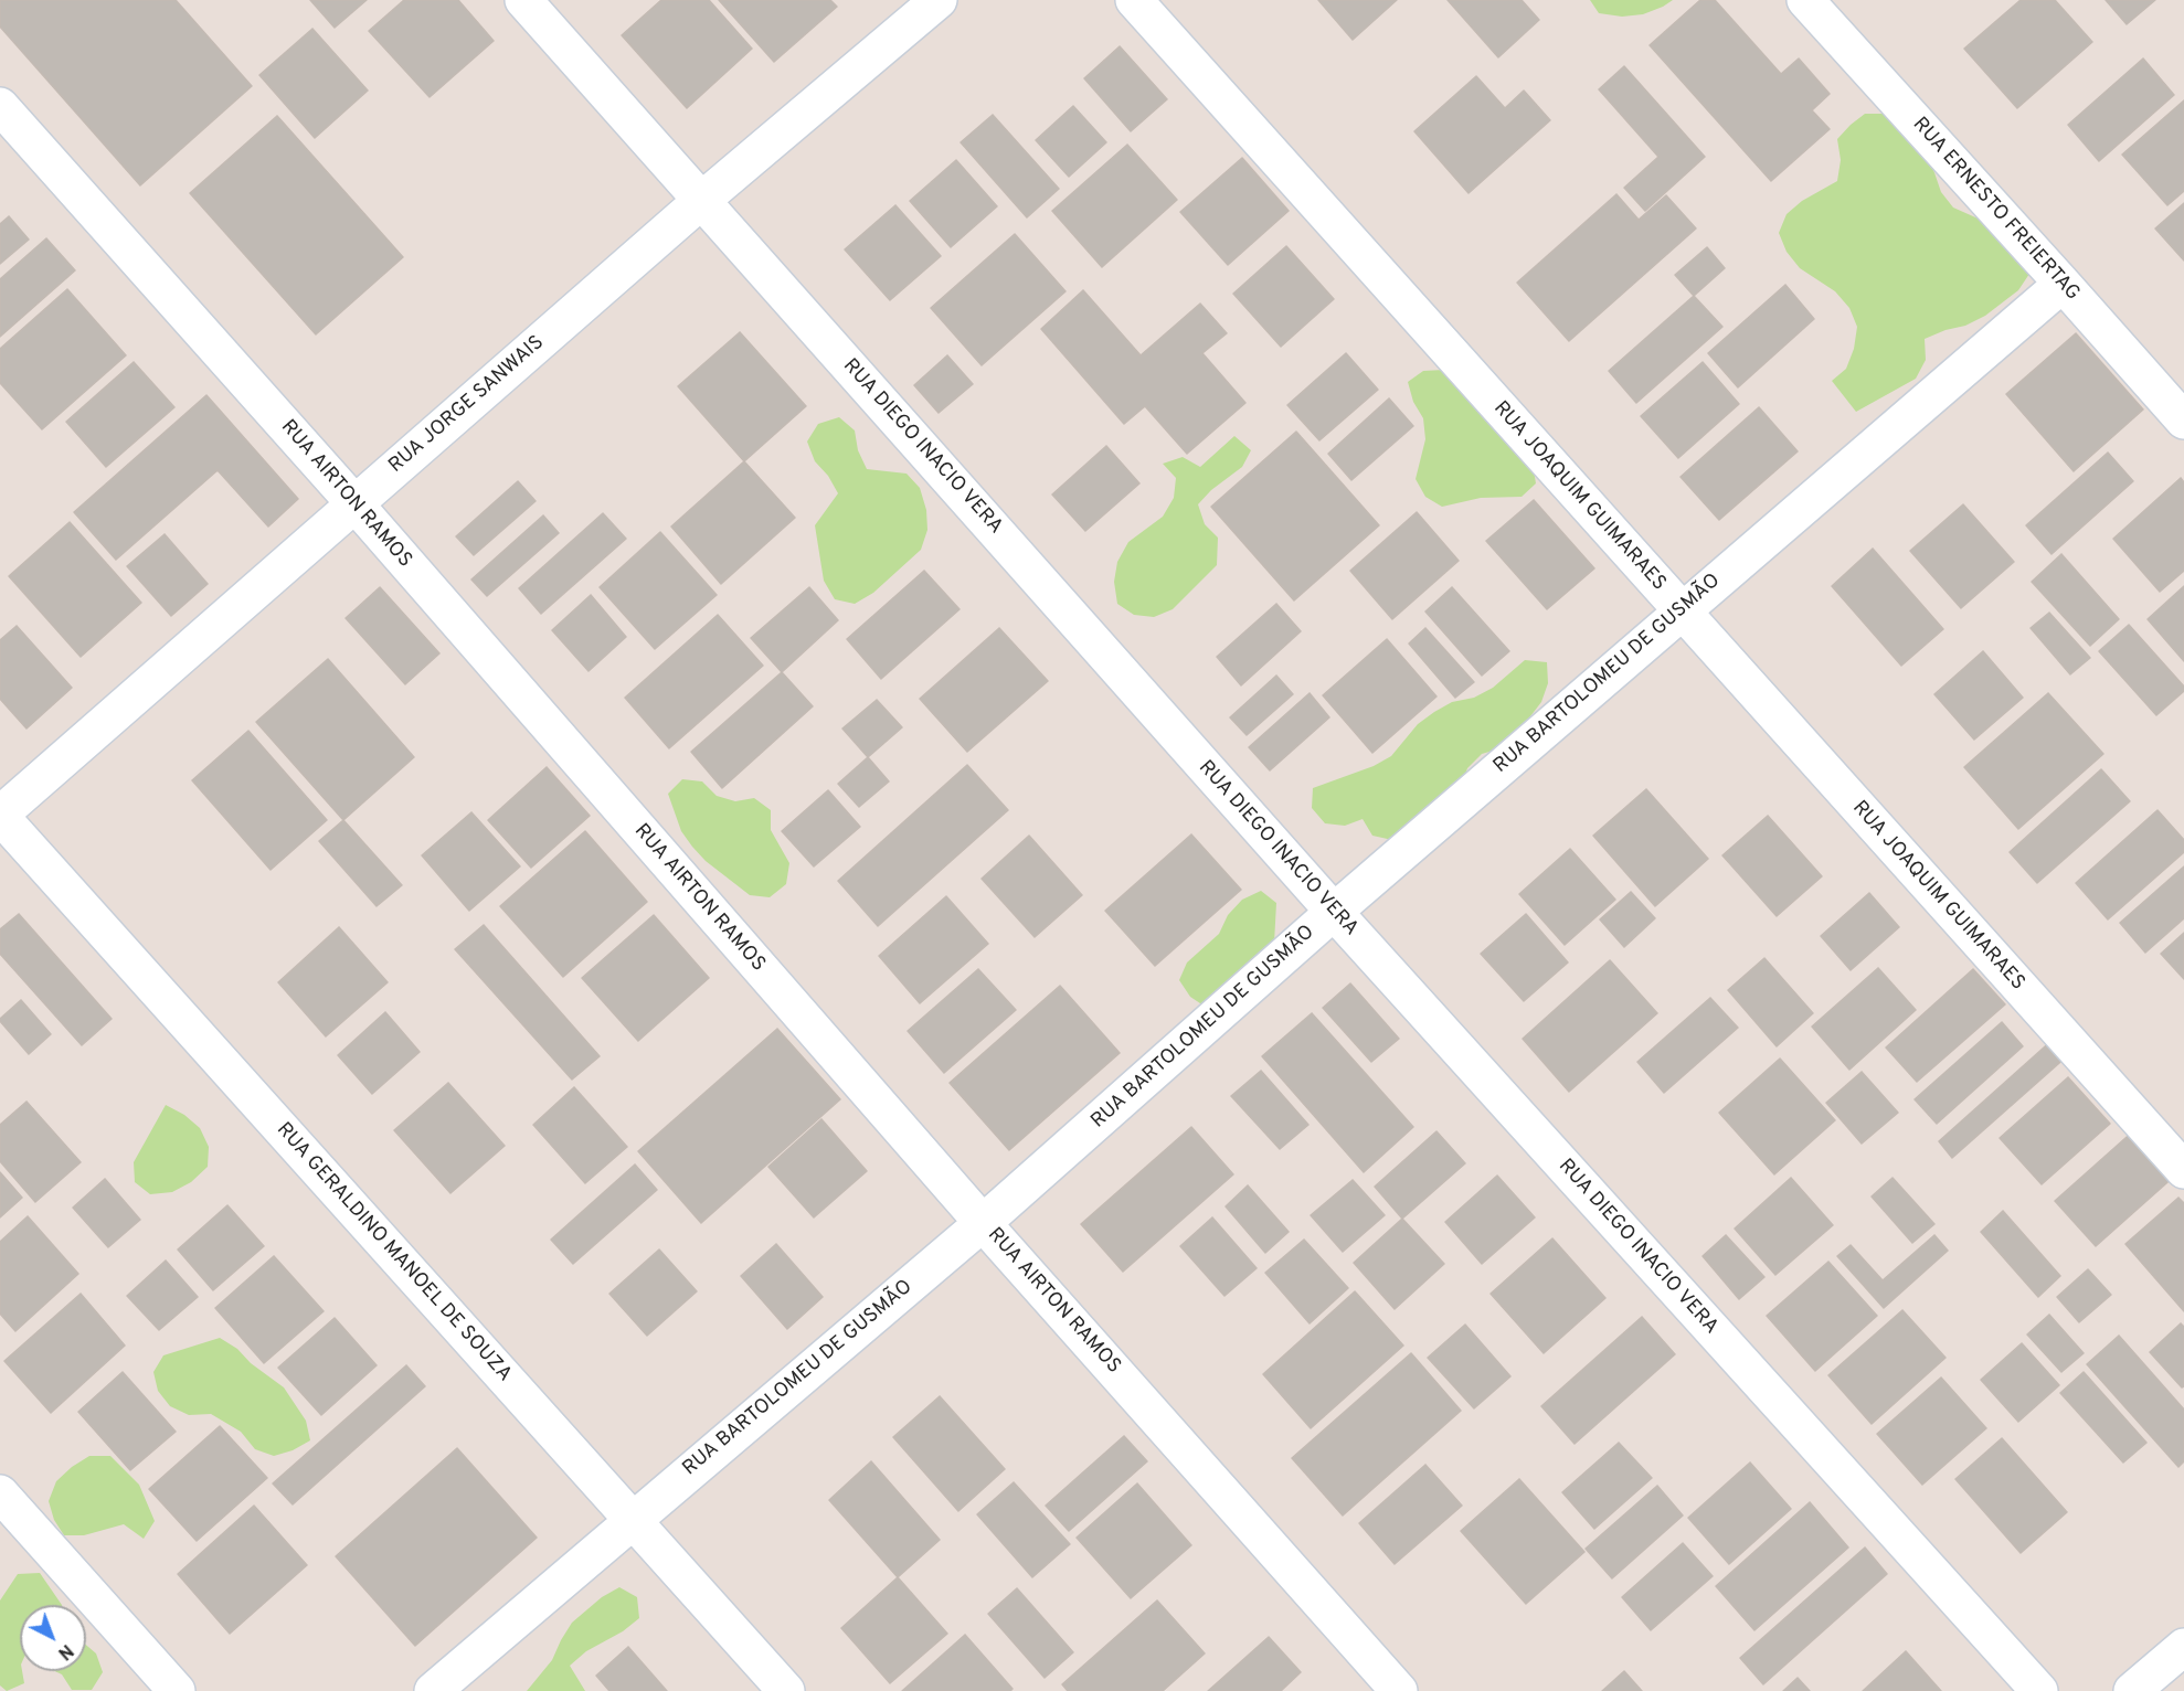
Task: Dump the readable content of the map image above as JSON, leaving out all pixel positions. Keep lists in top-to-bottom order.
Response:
{
  "streets": {
    "street": [
      "RUA ERNESTO FREIERTAG",
      "RUA JORGE SANWAIS",
      "RUA DIEGO INACIO VERA",
      "RUA AIRTON RAMOS",
      "RUA JOAQUIM GUIMARAES",
      "RUA BARTOLOMEU DE GUSMÃO",
      "RUA GERALDINO MANOEL DE SOUZA"
    ]
  },
  "crossings": [
    ["RUA ERNESTO FREIERTAG", "RUA BARTOLOMEU DE GUSMÃO"],
    ["RUA JORGE SANWAIS", "RUA DIEGO INACIO VERA"],
    ["RUA JORGE SANWAIS", "RUA AIRTON RAMOS"],
    ["RUA JORGE SANWAIS", "RUA GERALDINO MANOEL DE SOUZA"],
    ["RUA DIEGO INACIO VERA", "RUA BARTOLOMEU DE GUSMÃO"],
    ["RUA AIRTON RAMOS", "RUA BARTOLOMEU DE GUSMÃO"],
    ["RUA JOAQUIM GUIMARAES", "RUA BARTOLOMEU DE GUSMÃO"],
    ["RUA BARTOLOMEU DE GUSMÃO", "RUA GERALDINO MANOEL DE SOUZA"]
  ],
  "north": "bottom right"
}
